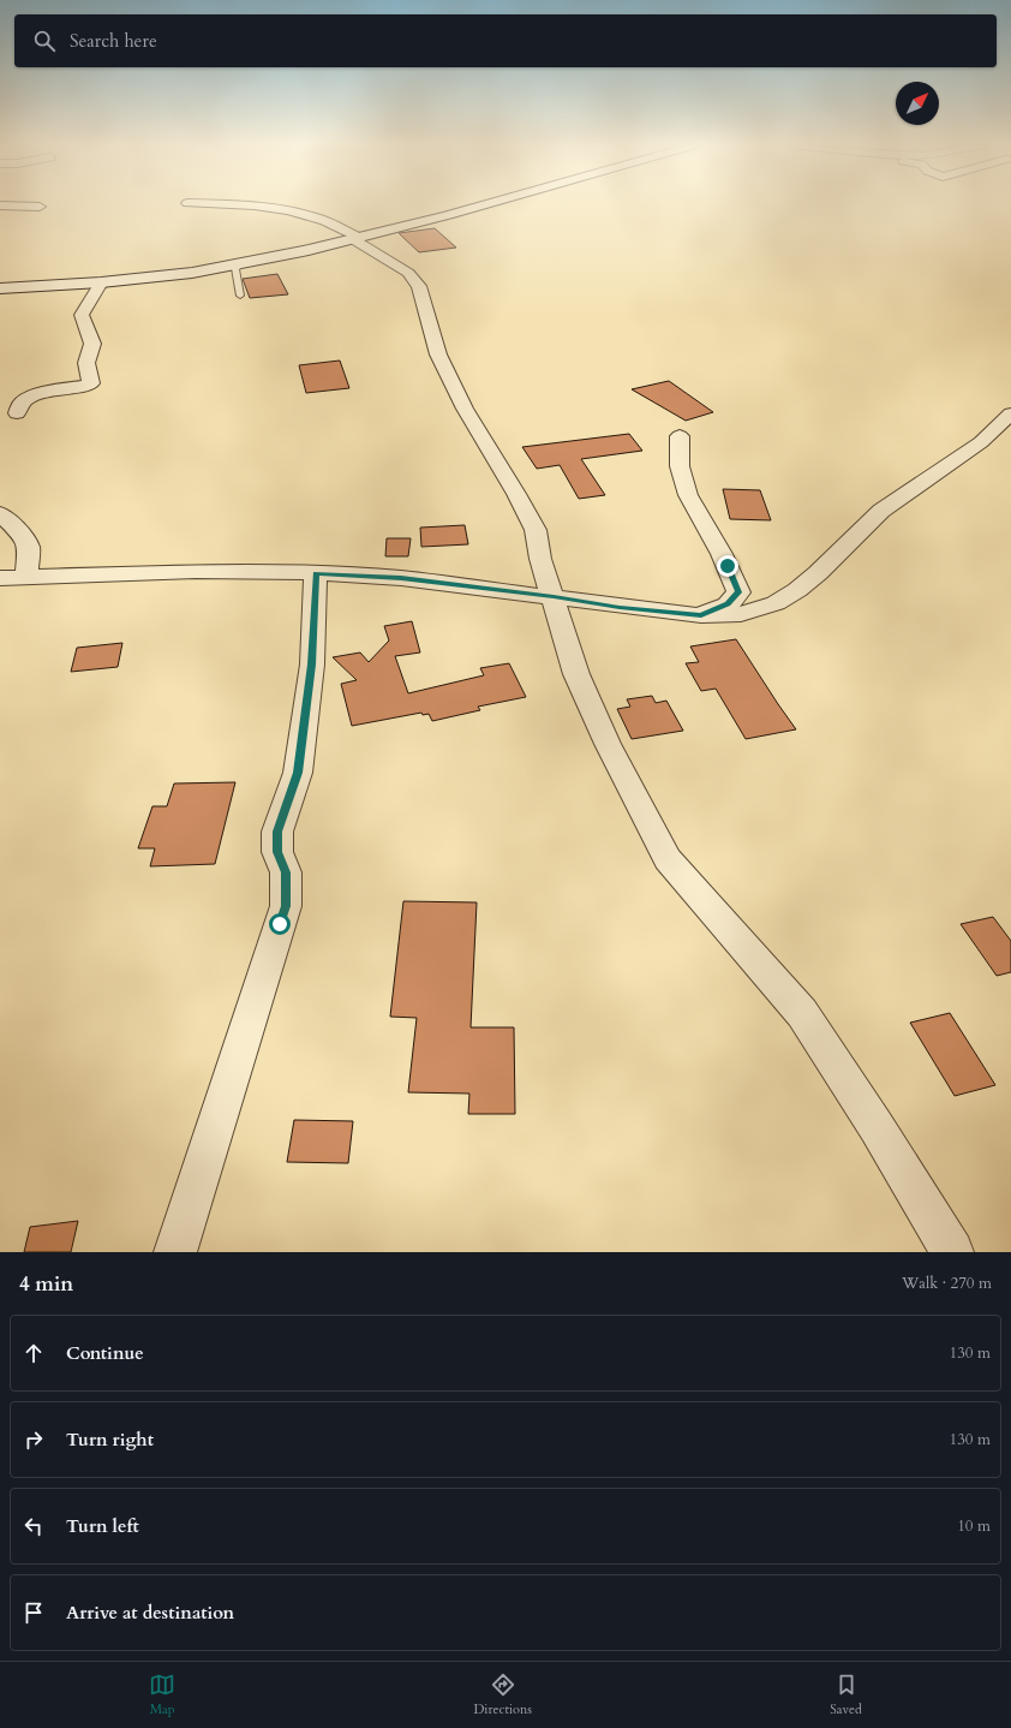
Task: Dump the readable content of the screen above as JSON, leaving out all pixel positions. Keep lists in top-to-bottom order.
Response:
{
  "north": "top right",
  "page": {
    "search": "Search here",
    "heading": ["4 min", "Walk · 270 m"],
    "list": [
      ["Continue", "130 m"],
      ["Turn right", "130 m"],
      ["Turn left", "10 m"],
      "Arrive at destination"
    ],
    "nav": ["Map", "Directions", "Saved"]
  }
}
